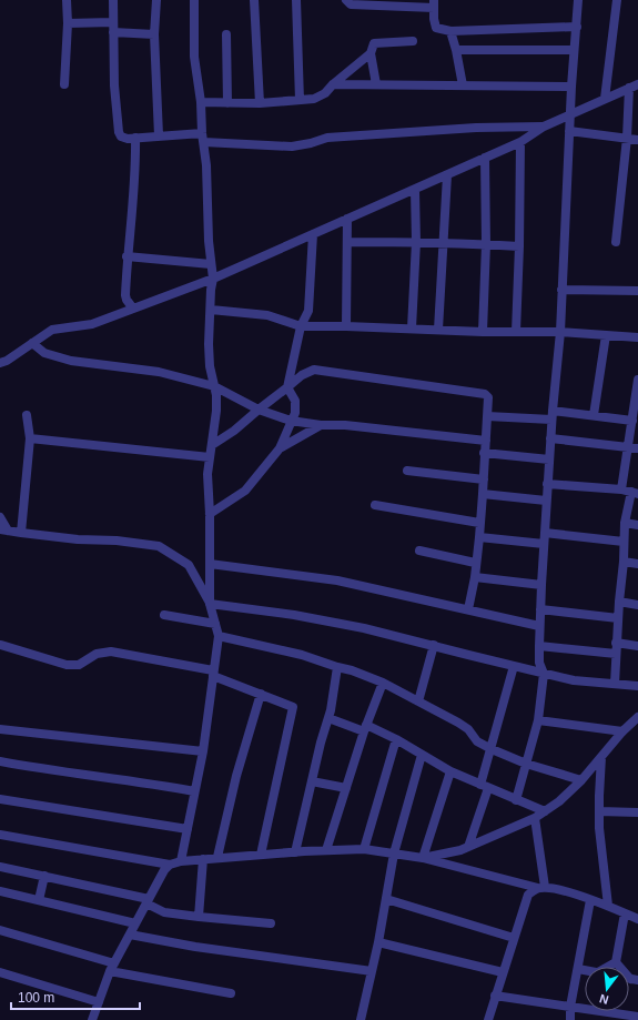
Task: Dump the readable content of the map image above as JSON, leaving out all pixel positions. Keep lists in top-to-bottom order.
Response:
{
  "scale_bar": "100 m",
  "north": "bottom"
}
